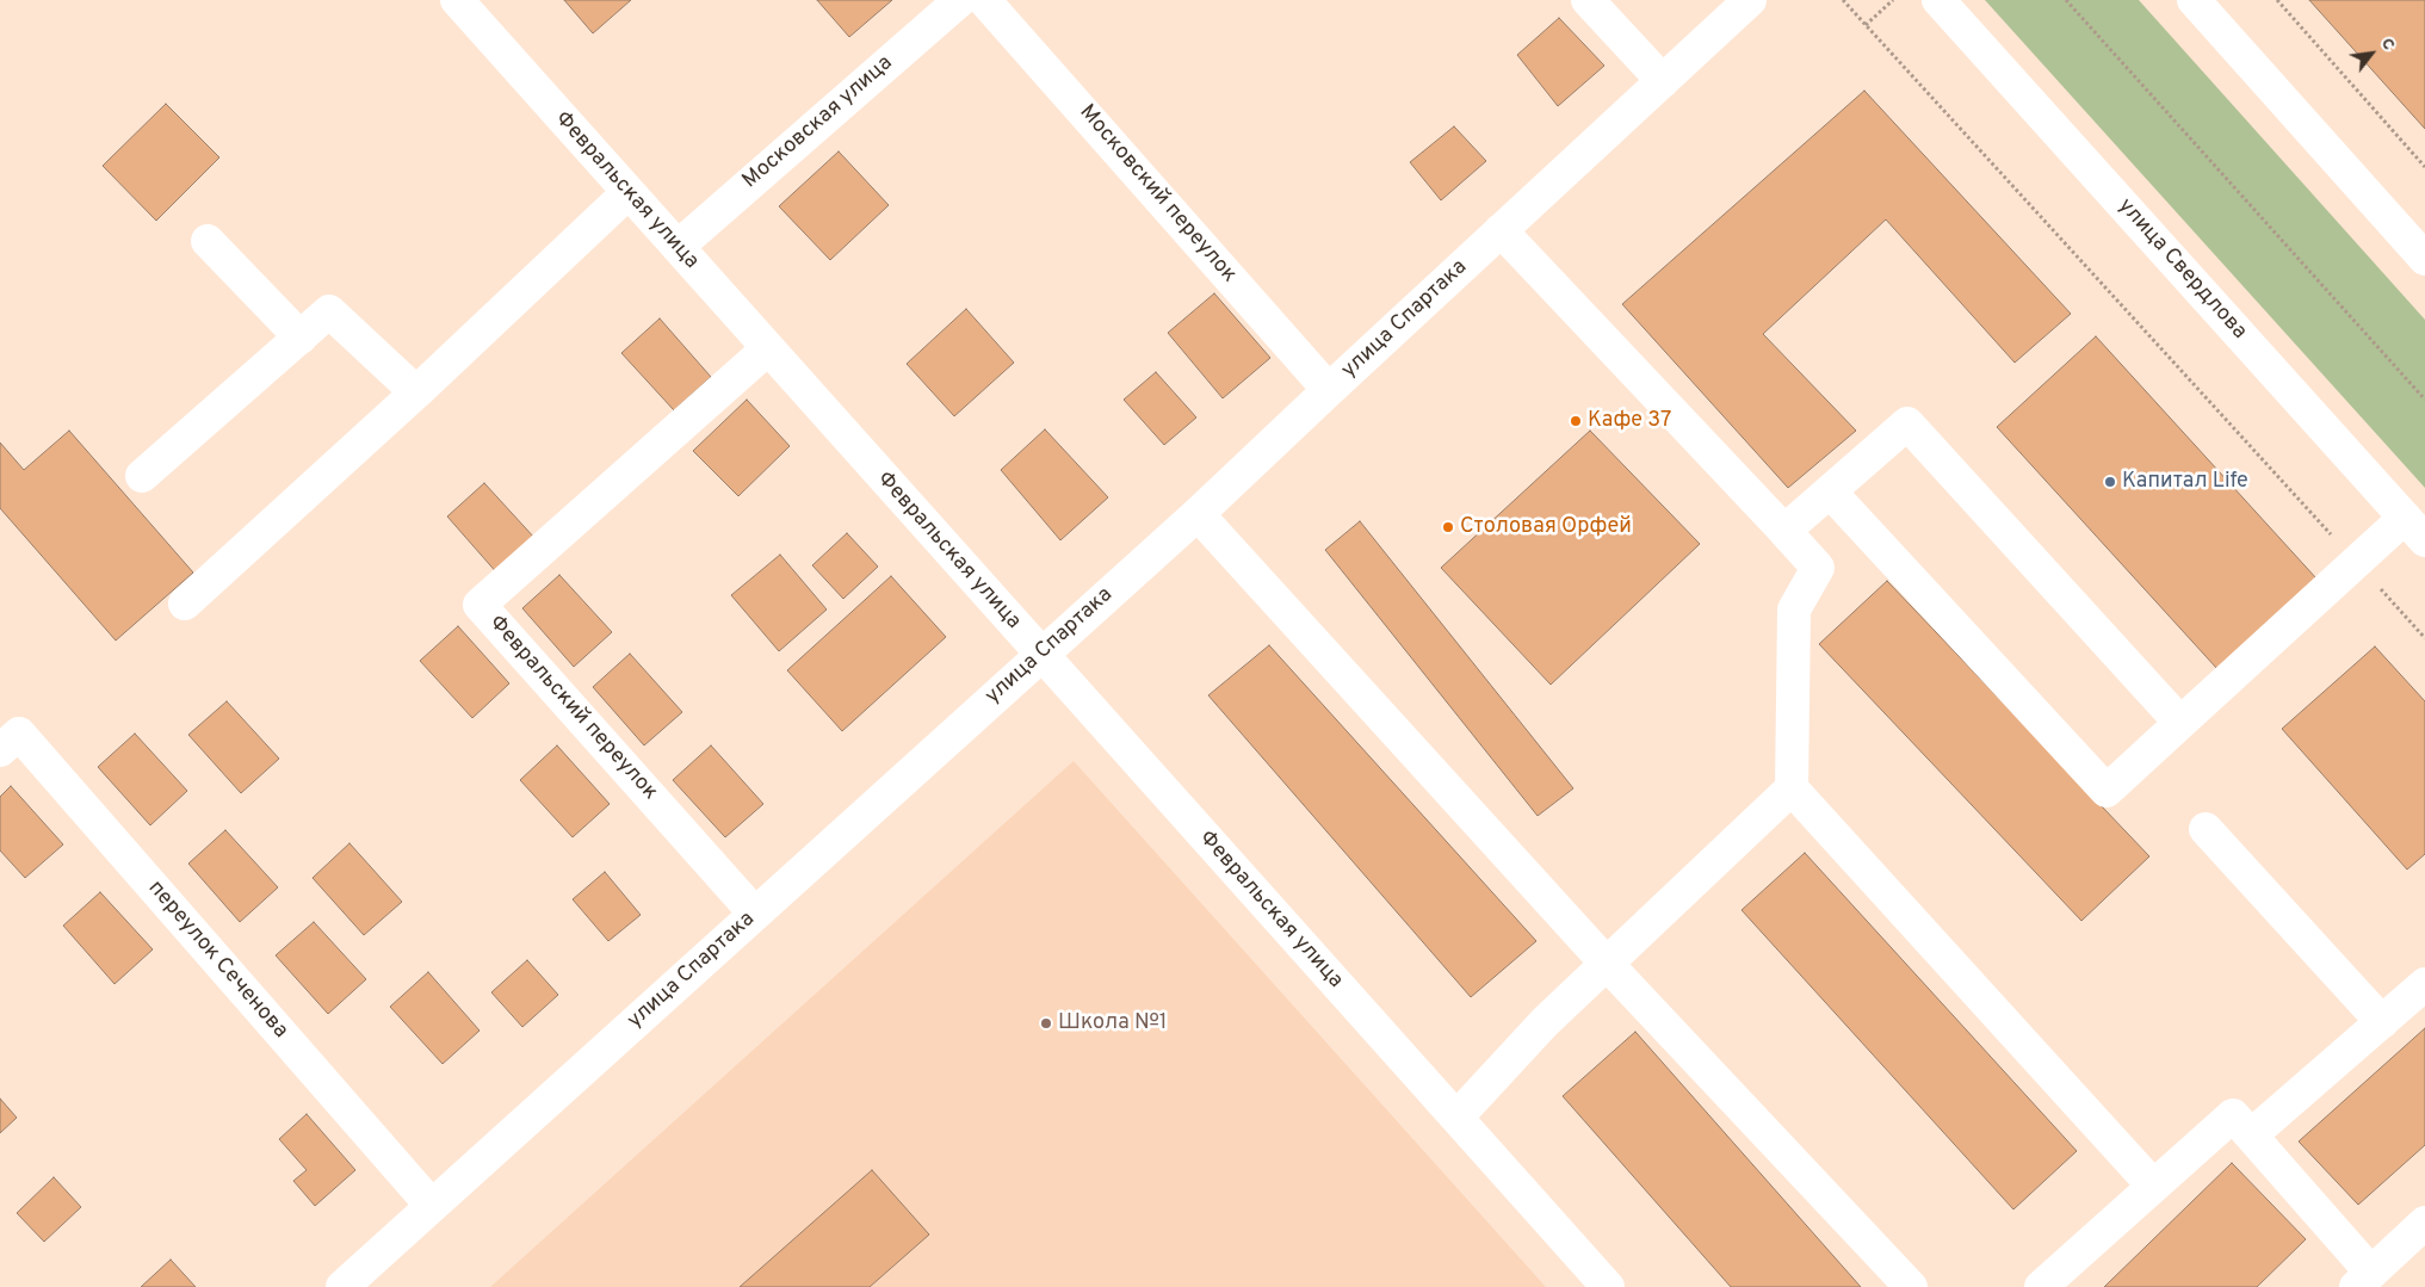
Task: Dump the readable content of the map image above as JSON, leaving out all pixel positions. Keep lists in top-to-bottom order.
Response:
{
  "streets": {
    "street": [
      "Московская улица",
      "Февральская улица",
      "Московский переулок",
      "улица Свердлова",
      "улица Спартака",
      "Февральский переулок",
      "переулок Сеченова"
    ]
  },
  "crossings": [
    ["Московская улица", "Февральская улица"],
    ["Февральская улица", "улица Спартака"],
    ["Февральская улица", "Февральский переулок"],
    ["Московский переулок", "улица Спартака"],
    ["улица Спартака", "Февральский переулок"],
    ["улица Спартака", "переулок Сеченова"]
  ],
  "places": [
    "Кафе 37",
    "Капитал Life",
    "Столовая Орфей",
    "Школа №1"
  ],
  "north": "top right"
}
